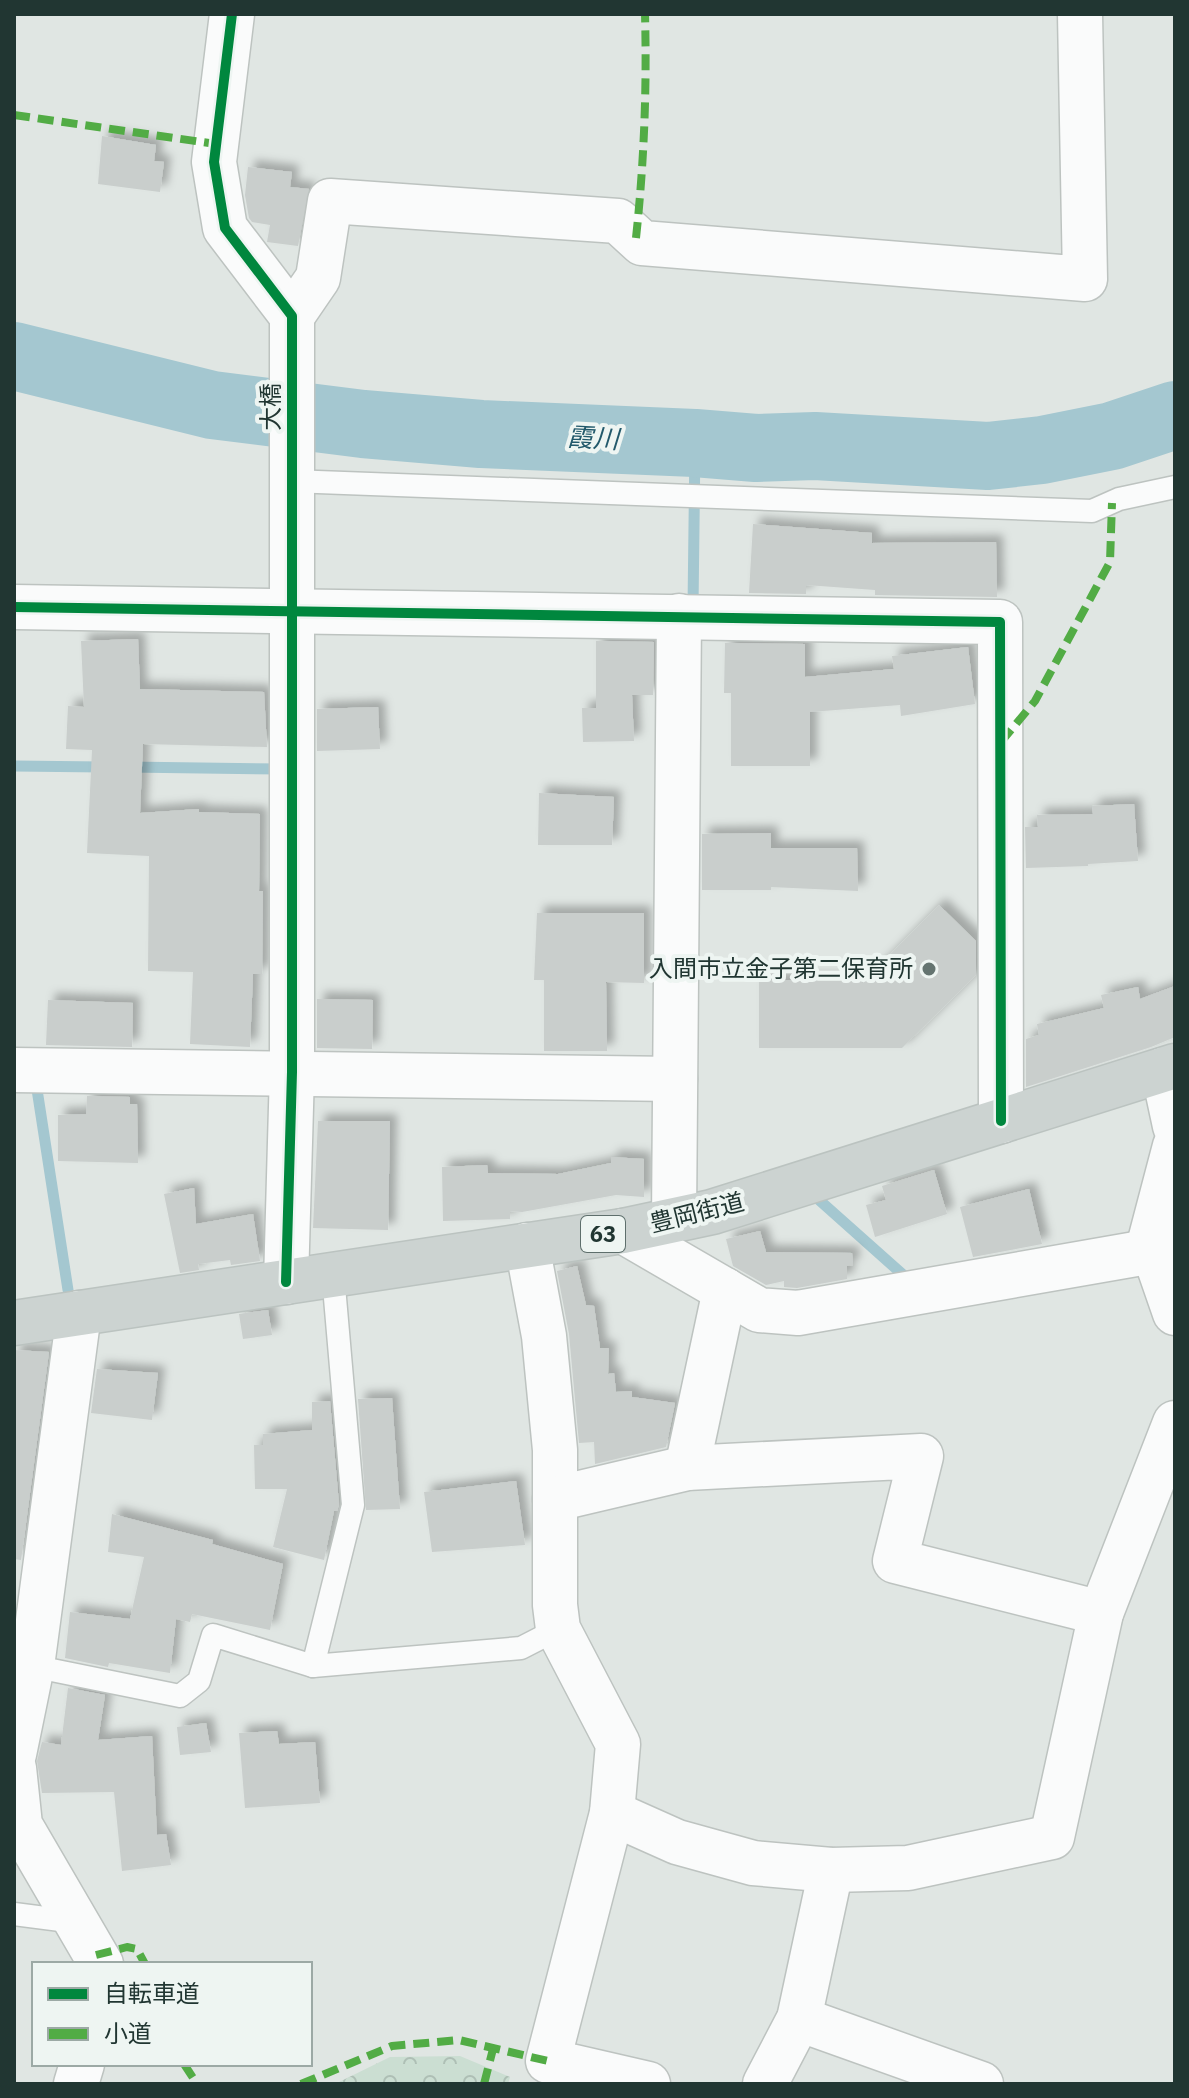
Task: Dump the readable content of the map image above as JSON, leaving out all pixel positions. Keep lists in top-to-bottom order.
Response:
{
  "streets": {
    "main road": ["豊岡街道", "63"],
    "street": ["大橋"]
  },
  "crossings": [
    ["大橋", "豊岡街道"]
  ],
  "water": ["霞川"],
  "places": ["入間市立金子第二保育所"],
  "legend": ["自転車道", "小道"]
}
